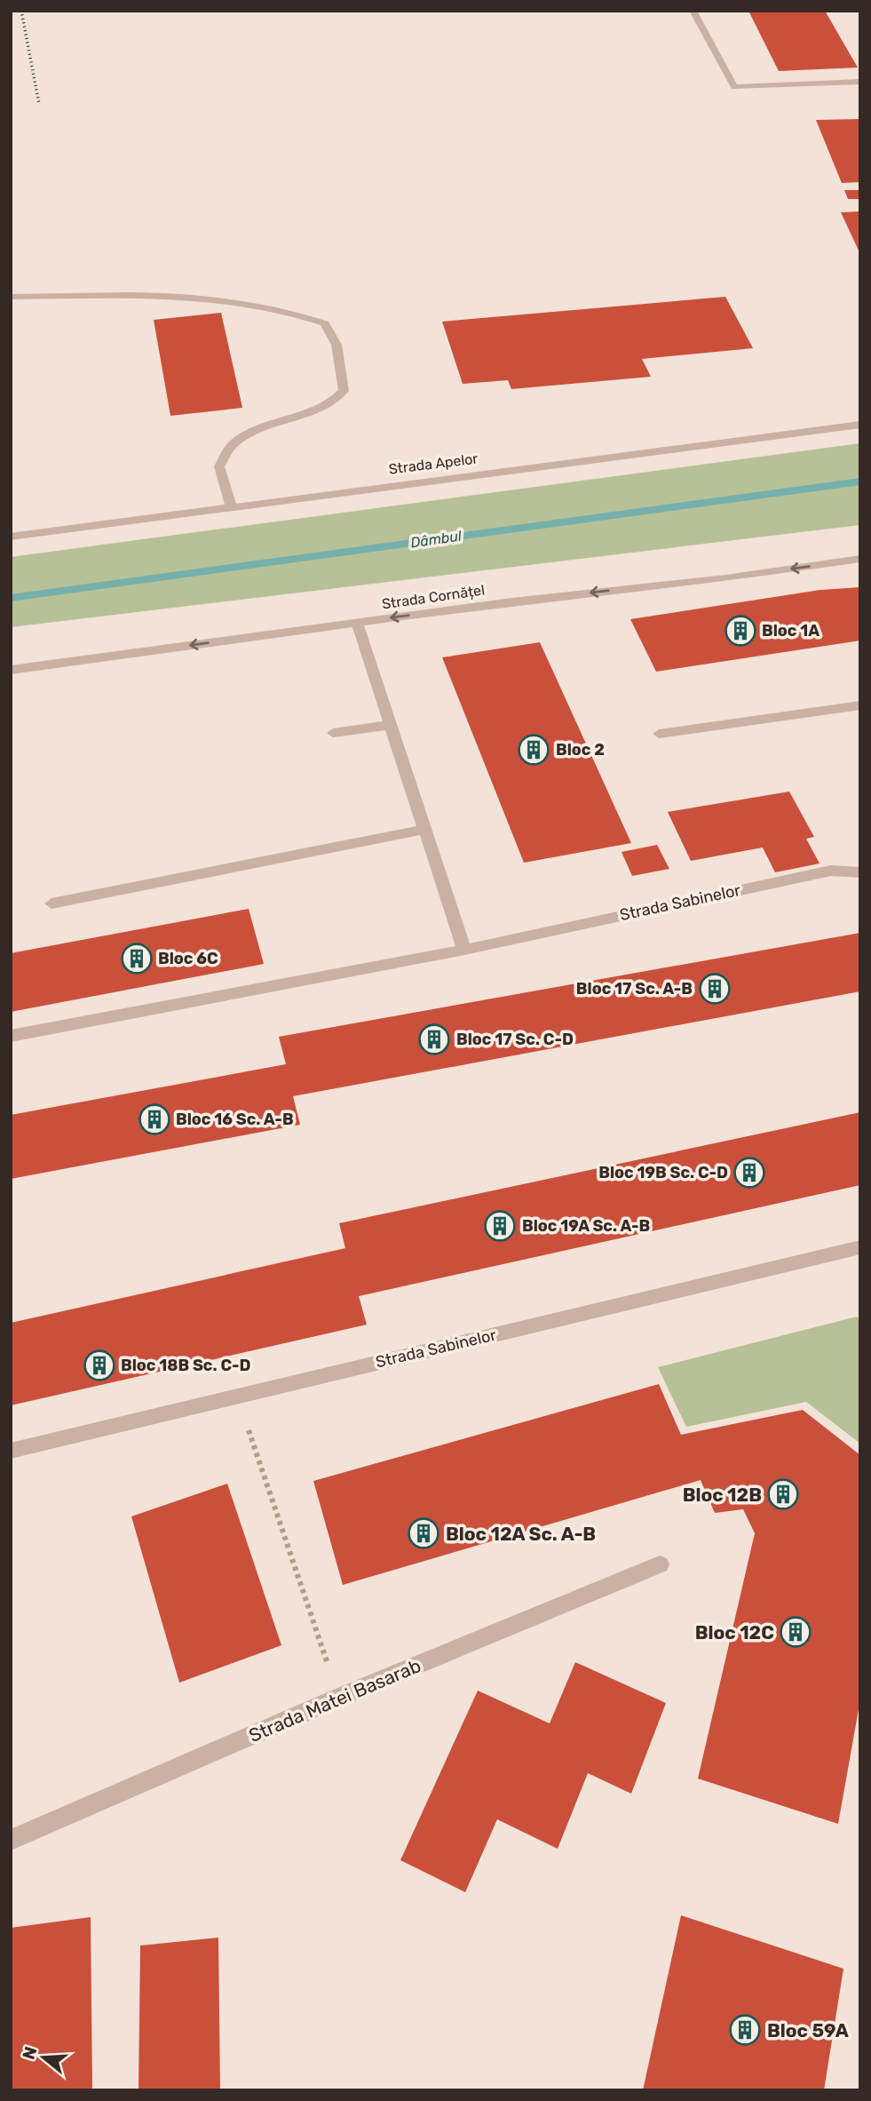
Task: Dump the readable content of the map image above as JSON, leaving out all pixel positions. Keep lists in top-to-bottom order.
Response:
{
  "streets": {
    "street": [
      "Strada Apelor",
      "Strada Cornățel",
      "Strada Sabinelor",
      "Strada Matei Basarab"
    ]
  },
  "one_way": ["Strada Cornățel"],
  "water": ["Dâmbul"],
  "places": {
    "building": [
      "Bloc 1A",
      "Bloc 2",
      "Bloc 6C",
      "Bloc 17 Sc. A-B",
      "Bloc 17 Sc. C-D",
      "Bloc 16 Sc. A-B",
      "Bloc 19B Sc. C-D",
      "Bloc 19A Sc. A-B",
      "Bloc 18B Sc. C-D",
      "Bloc 12B",
      "Bloc 12A Sc. A-B",
      "Bloc 12C",
      "Bloc 59A"
    ]
  },
  "north": "left"
}
